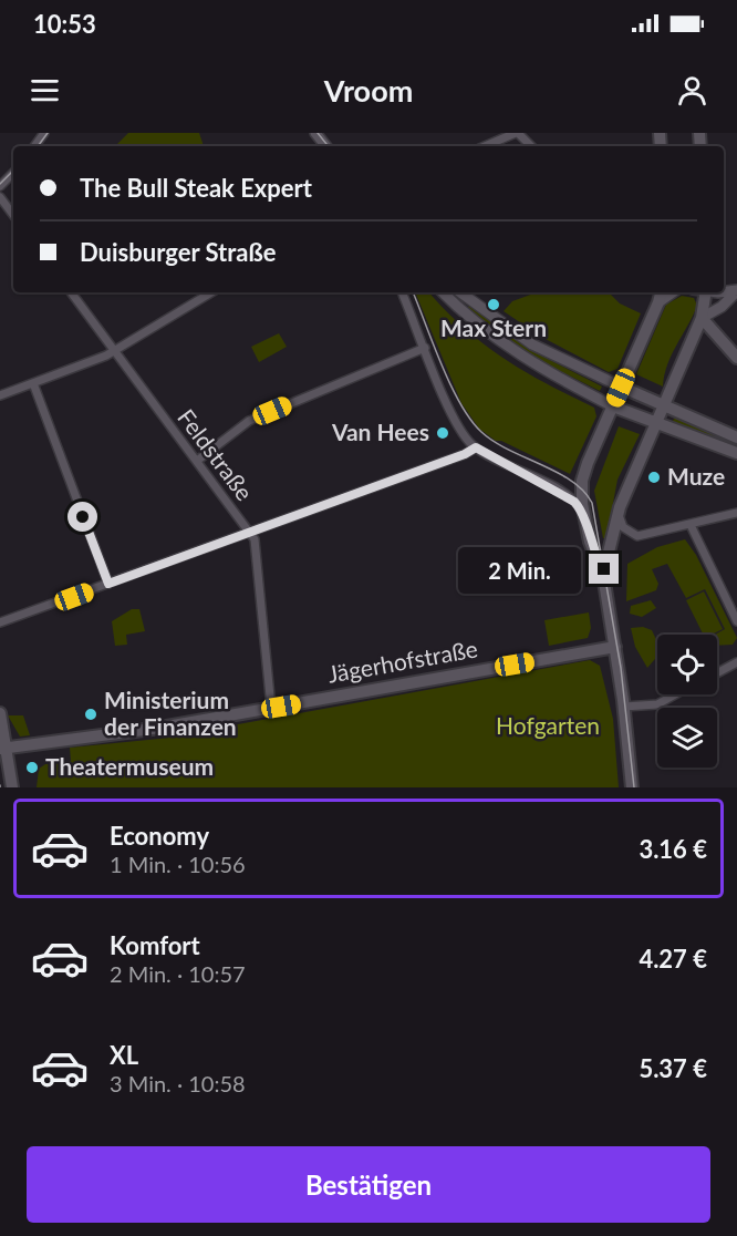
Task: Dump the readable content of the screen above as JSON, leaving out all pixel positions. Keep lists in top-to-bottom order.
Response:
{
  "streets": {
    "main road": ["Jägerhofstraße"],
    "street": ["Feldstraße"]
  },
  "crossings": [
    ["Feldstraße", "Jägerhofstraße"]
  ],
  "parks": ["Hofgarten"],
  "places": [
    "Max Stern",
    "Van Hees",
    "Muze",
    "Ministerium der Finanzen",
    "Theatermuseum"
  ],
  "page": {
    "status": "10:53",
    "header": "Vroom",
    "banner": ["The Bull Steak Expert", "Duisburger Straße"],
    "bubble": "2 Min.",
    "list": [
      {
        "name": "Economy",
        "note": "1 Min. · 10:56",
        "value": "3.16 €"
      },
      {
        "name": "Komfort",
        "note": "2 Min. · 10:57",
        "value": "4.27 €"
      },
      {
        "name": "XL",
        "note": "3 Min. · 10:58",
        "value": "5.37 €"
      }
    ],
    "buttons": "Bestätigen"
  }
}
